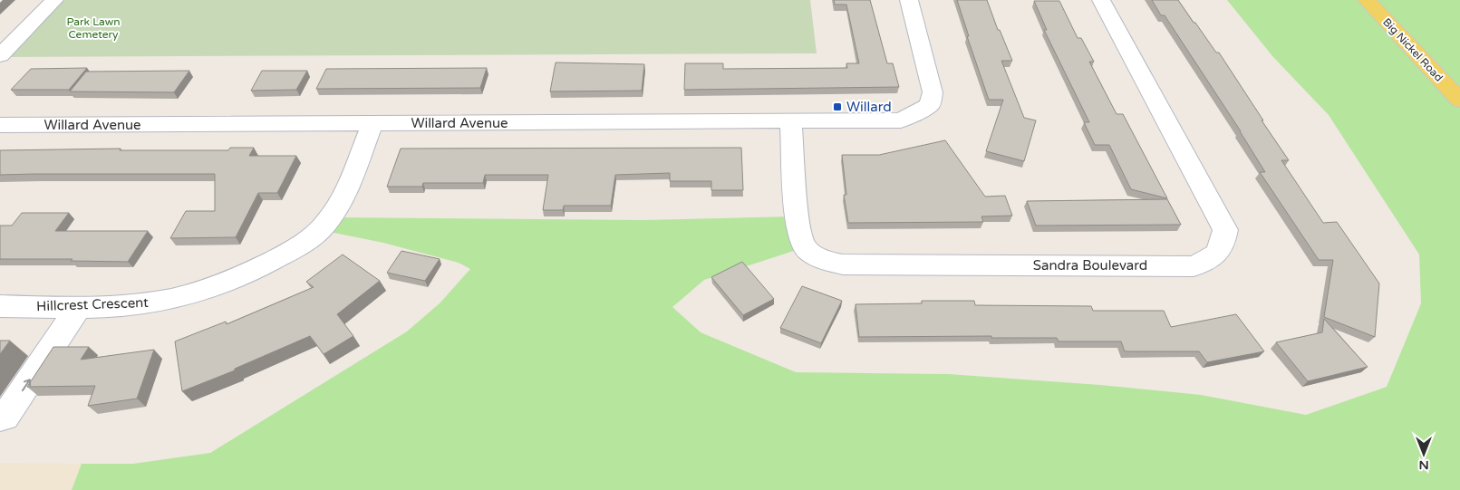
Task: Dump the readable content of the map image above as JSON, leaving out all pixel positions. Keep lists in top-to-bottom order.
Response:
{
  "streets": {
    "main road": ["Big Nickel Road"],
    "street": ["Willard Avenue", "Sandra Boulevard", "Hillcrest Crescent"]
  },
  "crossings": [
    ["Willard Avenue", "Sandra Boulevard"],
    ["Willard Avenue", "Hillcrest Crescent"]
  ],
  "parks": ["Park Lawn Cemetery"],
  "places": {
    "transit": ["Willard"]
  },
  "north": "bottom"
}
